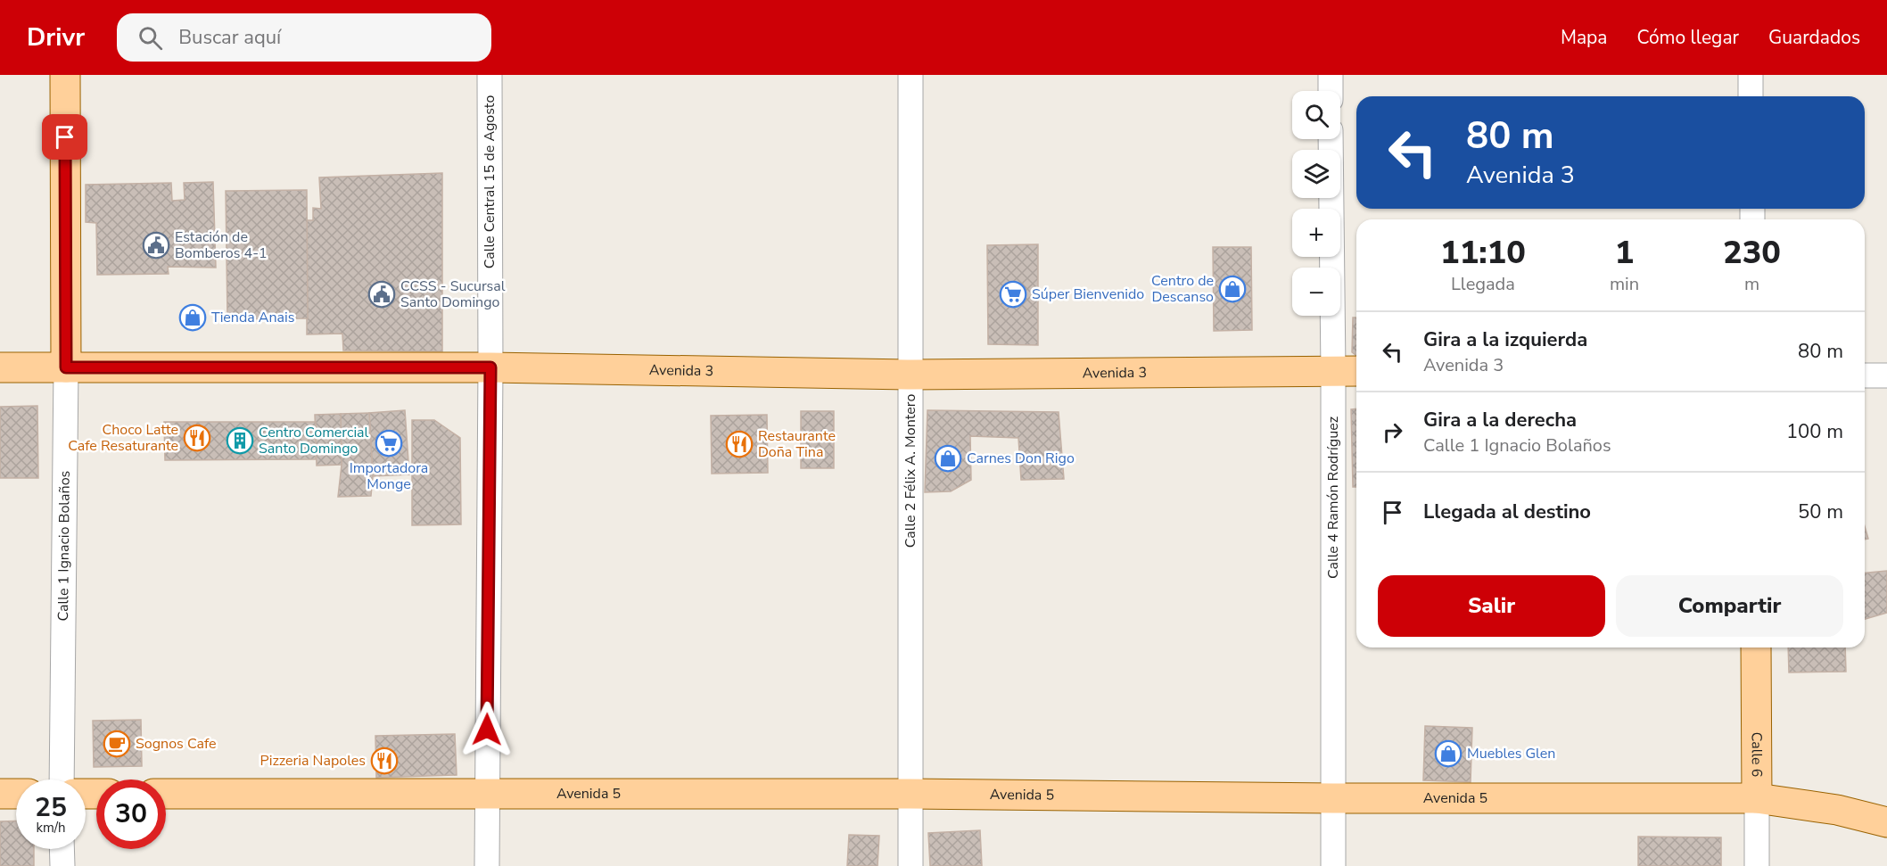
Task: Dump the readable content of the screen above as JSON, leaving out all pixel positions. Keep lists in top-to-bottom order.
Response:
{
  "streets": {
    "main road": [
      "Avenida 3",
      "Calle 1 Ignacio Bolaños",
      "Calle 6",
      "Avenida 5"
    ],
    "street": ["Calle Central 15 de Agosto", "Calle 2 Félix A. Montero", "Calle 4 Ramón Rodríguez"]
  },
  "crossings": [
    ["Calle Central 15 de Agosto", "Avenida 3"],
    ["Calle Central 15 de Agosto", "Avenida 5"],
    ["Avenida 3", "Calle 2 Félix A. Montero"],
    ["Avenida 3", "Calle 4 Ramón Rodríguez"],
    ["Avenida 3", "Calle 1 Ignacio Bolaños"],
    ["Calle 2 Félix A. Montero", "Avenida 5"],
    ["Calle 4 Ramón Rodríguez", "Avenida 5"],
    ["Calle 6", "Avenida 5"]
  ],
  "places": {
    "public building": ["Estación de Bomberos 4-1", "CCSS - Sucursal Santo Domingo"],
    "shop": [
      "Centro de Descanso",
      "Tienda Anais",
      "Carnes Don Rigo",
      "Muebles Glen"
    ],
    "supermarket": ["Súper Bienvenido", "Importadora Monge"],
    "restaurant": ["Choco Latte Cafe Resaturante", "Restaurante Doña Tina", "Pizzeria Napoles"],
    "building": ["Centro Comercial Santo Domingo"],
    "cafe": ["Sognos Cafe"]
  },
  "page": {
    "header": "Drivr",
    "search": "Buscar aquí",
    "nav": ["Mapa", "Cómo llegar", "Guardados"],
    "map_buttons": ["+", "−"],
    "turn": ["80 m", "Avenida 3"],
    "eta": [
      "11:10",
      "Llegada",
      "1",
      "min",
      "230",
      "m"
    ],
    "list": [
      {
        "name": "Gira a la izquierda",
        "note": "Avenida 3",
        "value": "80 m"
      },
      {
        "name": "Gira a la derecha",
        "note": "Calle 1 Ignacio Bolaños",
        "value": "100 m"
      },
      {
        "name": "Llegada al destino",
        "value": "50 m"
      }
    ],
    "buttons": ["Salir", "Compartir"],
    "speed": "25 km/h",
    "limit": "30"
  }
}
